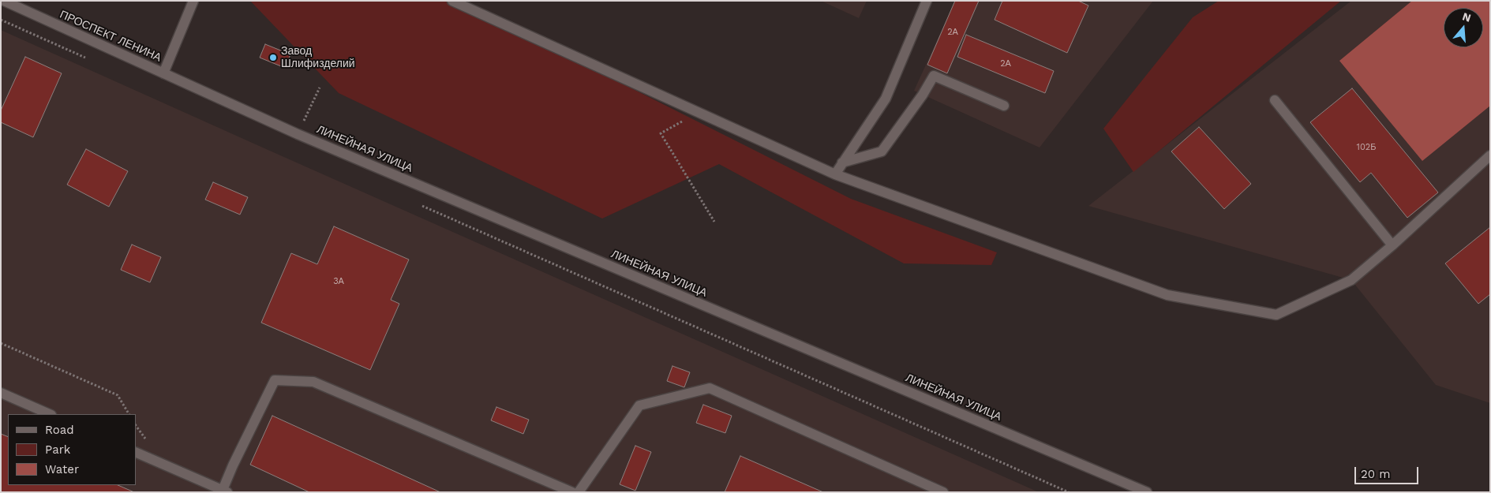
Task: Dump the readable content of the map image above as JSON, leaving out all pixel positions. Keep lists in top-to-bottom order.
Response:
{
  "streets": {
    "street": ["ПРОСПЕКТ ЛЕНИНА", "ЛИНЕЙНАЯ УЛИЦА"]
  },
  "crossings": [
    ["ПРОСПЕКТ ЛЕНИНА", "ЛИНЕЙНАЯ УЛИЦА"]
  ],
  "places": ["Завод Шлифизделий"],
  "house_numbers": [
    "2А",
    "2А",
    "102Б",
    "3А"
  ],
  "legend": ["Road", "Park", "Water"],
  "scale_bar": "20 m",
  "north": "top"
}
